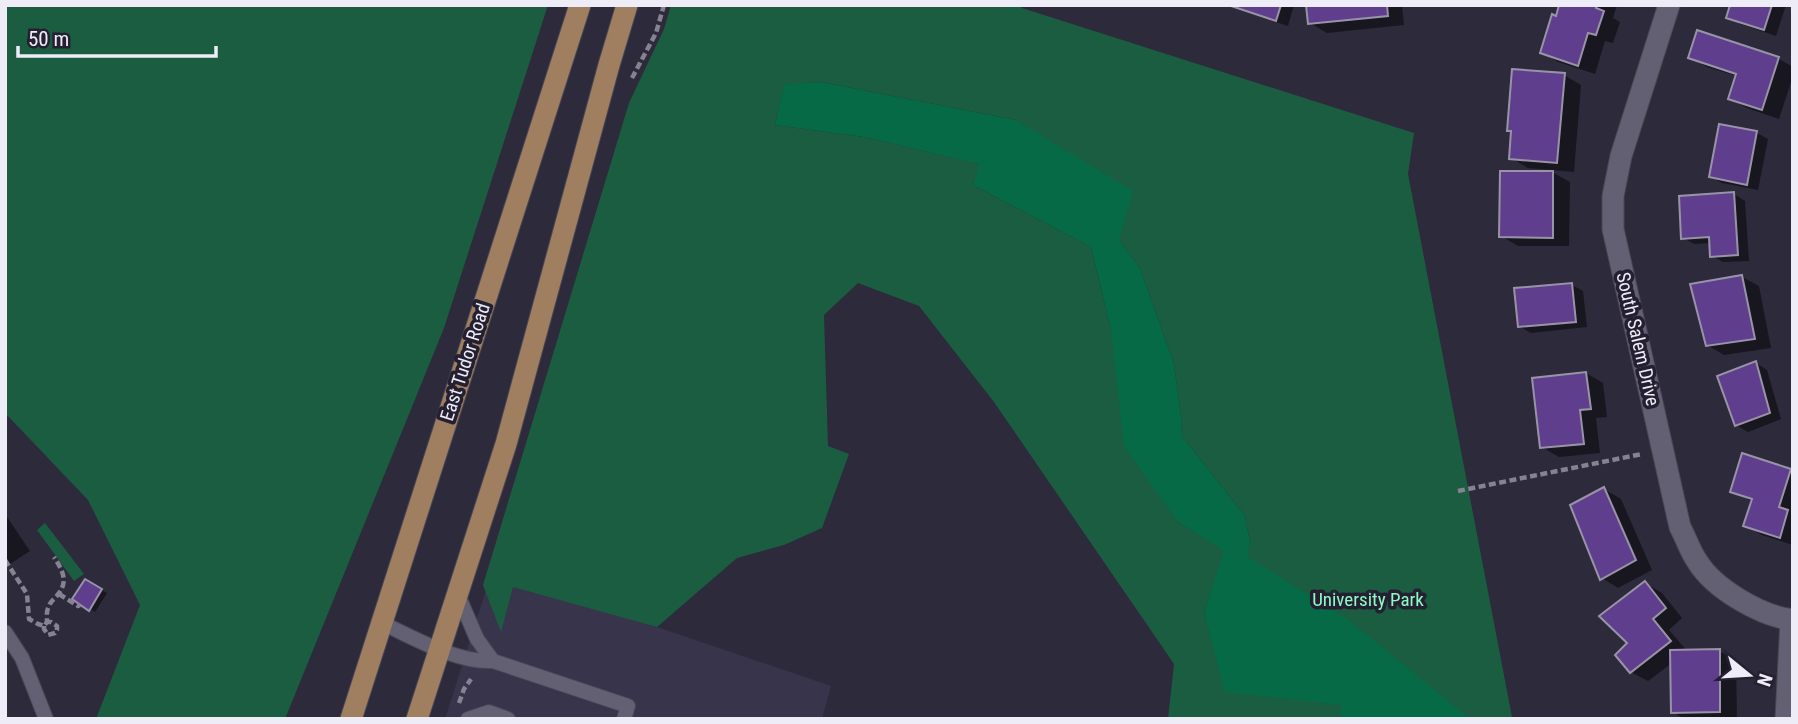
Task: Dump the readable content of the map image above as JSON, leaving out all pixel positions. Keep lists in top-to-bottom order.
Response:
{
  "streets": {
    "main road": ["East Tudor Road"],
    "street": ["South Salem Drive"]
  },
  "parks": ["University Park"],
  "scale_bar": "50 m",
  "north": "right"
}
